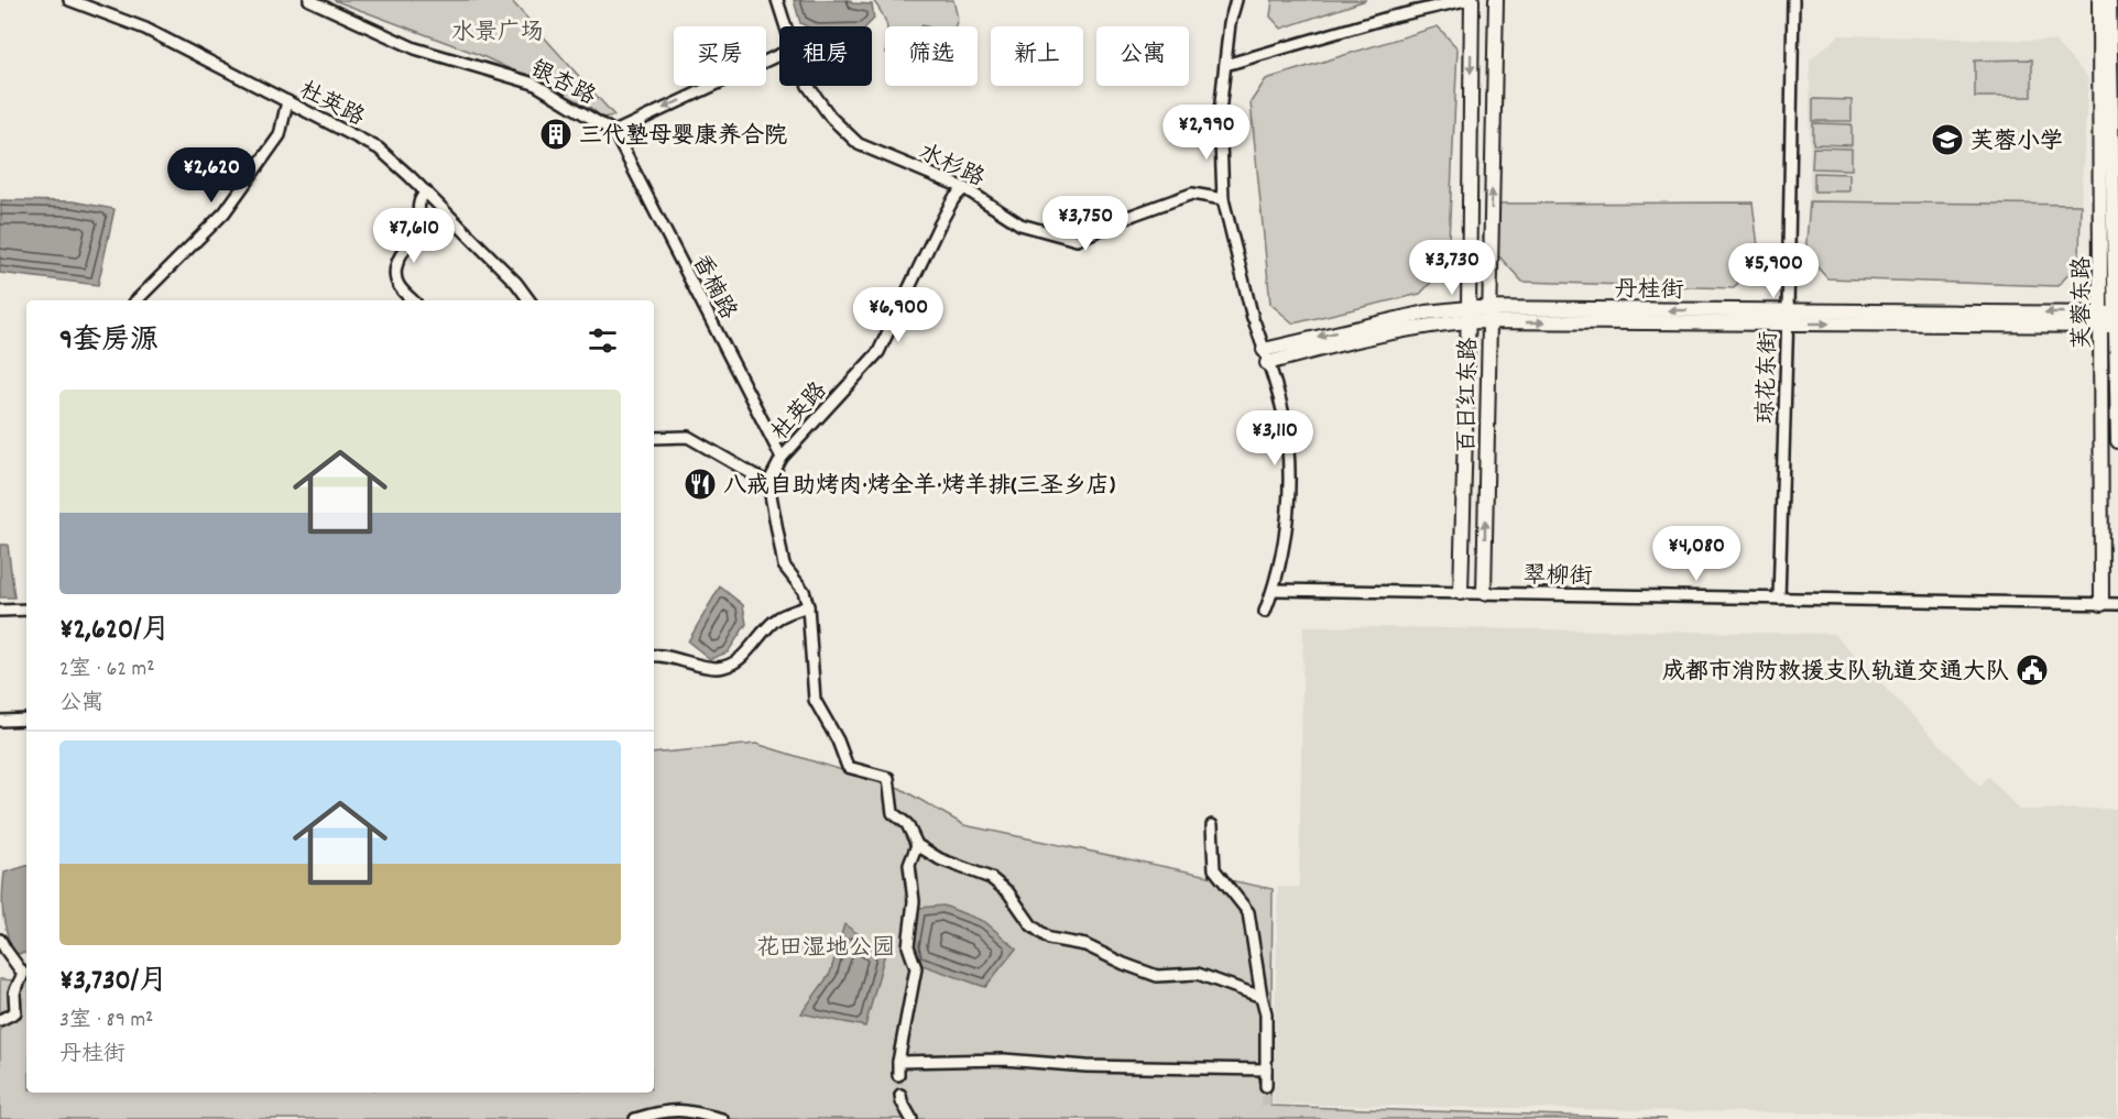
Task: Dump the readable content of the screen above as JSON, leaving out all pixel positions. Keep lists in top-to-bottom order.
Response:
{
  "streets": {
    "street": [
      "银杏路",
      "杜英路",
      "水杉路",
      "香楠路",
      "丹桂街",
      "芙蓉东路",
      "琼花东街",
      "百日红东路",
      "翠柳街"
    ]
  },
  "crossings": [
    ["银杏路", "香楠路"],
    ["杜英路", "水杉路"],
    ["杜英路", "香楠路"],
    ["丹桂街", "芙蓉东路"],
    ["丹桂街", "琼花东街"],
    ["丹桂街", "百日红东路"],
    ["芙蓉东路", "翠柳街"],
    ["琼花东街", "翠柳街"],
    ["百日红东路", "翠柳街"]
  ],
  "parks": ["水景广场", "花田湿地公园"],
  "places": {
    "building": ["三代塾母婴康养合院"],
    "school or university": ["芙蓉小学"],
    "restaurant": ["八戒自助烤肉·烤全羊·烤羊排(三圣乡店)"],
    "public building": ["成都市消防救援支队轨道交通大队"]
  },
  "page": {
    "chip": [
      "买房",
      "租房",
      "筛选",
      "新上",
      "公寓"
    ],
    "price": [
      "¥2,990",
      "¥2,620",
      "¥3,750",
      "¥7,610",
      "¥3,730",
      "¥5,900",
      "¥6,900",
      "¥3,110",
      "¥4,080"
    ],
    "heading": "9套房源",
    "list": [
      {
        "name": "¥2,620/月",
        "note": "2室 · 62 m² · 公寓"
      },
      {
        "name": "¥3,730/月",
        "note": "3室 · 89 m² · 丹桂街"
      }
    ]
  }
}
